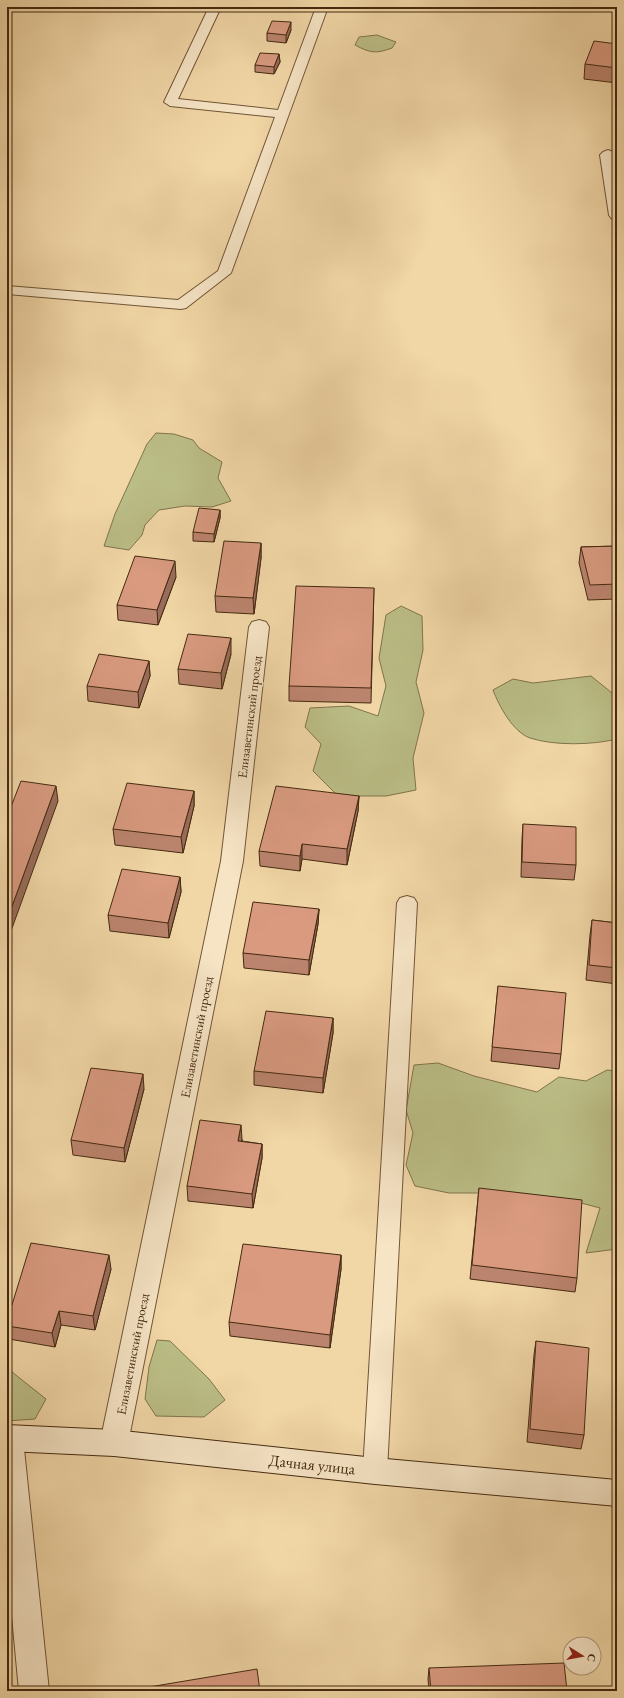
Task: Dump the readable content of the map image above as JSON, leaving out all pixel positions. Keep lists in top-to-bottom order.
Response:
{
  "streets": {
    "street": ["Елизаветинский проезд", "Дачная улица"]
  },
  "crossings": [
    ["Елизаветинский проезд", "Дачная улица"]
  ],
  "north": "right"
}
